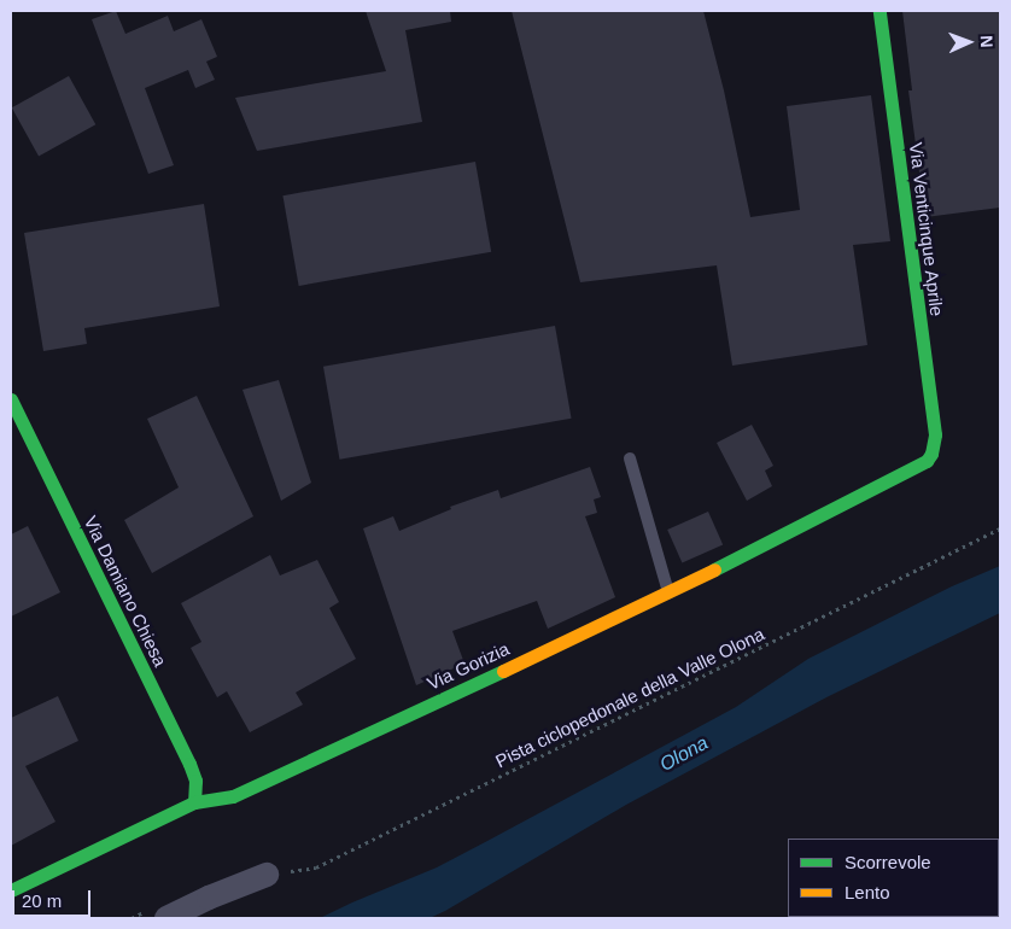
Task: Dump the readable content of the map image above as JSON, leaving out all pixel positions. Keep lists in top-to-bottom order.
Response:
{
  "streets": {
    "street": ["Via Venticinque Aprile", "Via Damiano Chiesa", "Via Gorizia"],
    "path": ["Pista ciclopedonale della Valle Olona"]
  },
  "crossings": [
    ["Via Venticinque Aprile", "Via Gorizia"],
    ["Via Damiano Chiesa", "Via Gorizia"]
  ],
  "water": ["Olona"],
  "legend": ["Scorrevole", "Lento"],
  "scale_bar": "20 m",
  "north": "right"
}
